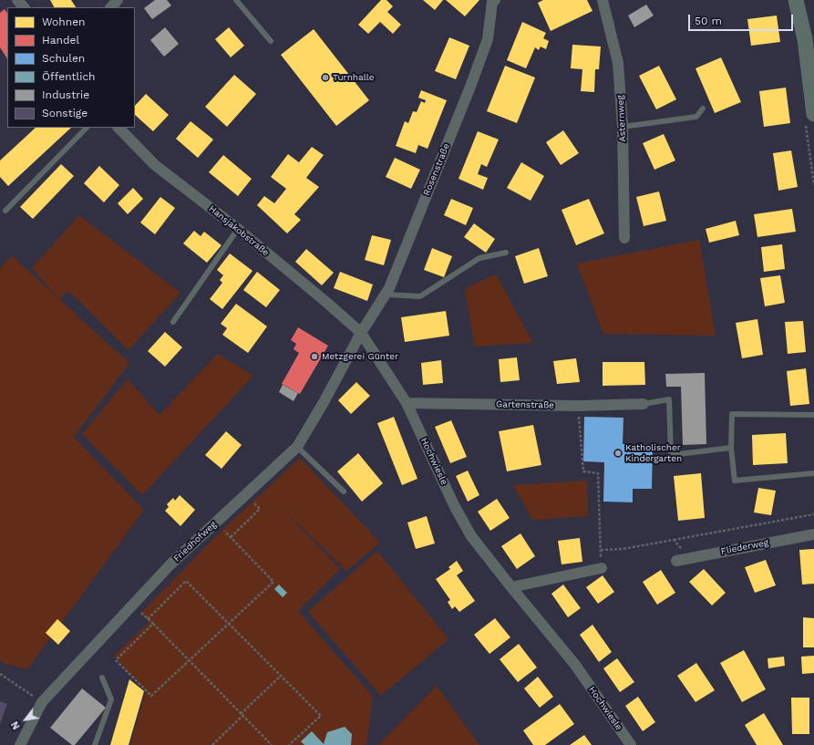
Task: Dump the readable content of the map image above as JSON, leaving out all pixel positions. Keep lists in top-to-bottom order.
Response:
{
  "streets": {
    "street": [
      "Asternweg",
      "Rosenstraße",
      "Hansjakobstraße",
      "Gartenstraße",
      "Hochwiesle",
      "Friedhofweg",
      "Fliederweg"
    ]
  },
  "crossings": [
    ["Rosenstraße", "Hansjakobstraße"],
    ["Rosenstraße", "Hochwiesle"],
    ["Rosenstraße", "Friedhofweg"],
    ["Hansjakobstraße", "Hochwiesle"],
    ["Hansjakobstraße", "Friedhofweg"],
    ["Gartenstraße", "Hochwiesle"],
    ["Hochwiesle", "Friedhofweg"]
  ],
  "places": ["Turnhalle", "Metzgerei Günter", "Katholischer Kindergarten"],
  "legend": [
    "Wohnen",
    "Handel",
    "Schulen",
    "Öffentlich",
    "Industrie",
    "Sonstige"
  ],
  "scale_bar": "50 m",
  "north": "bottom left"
}
